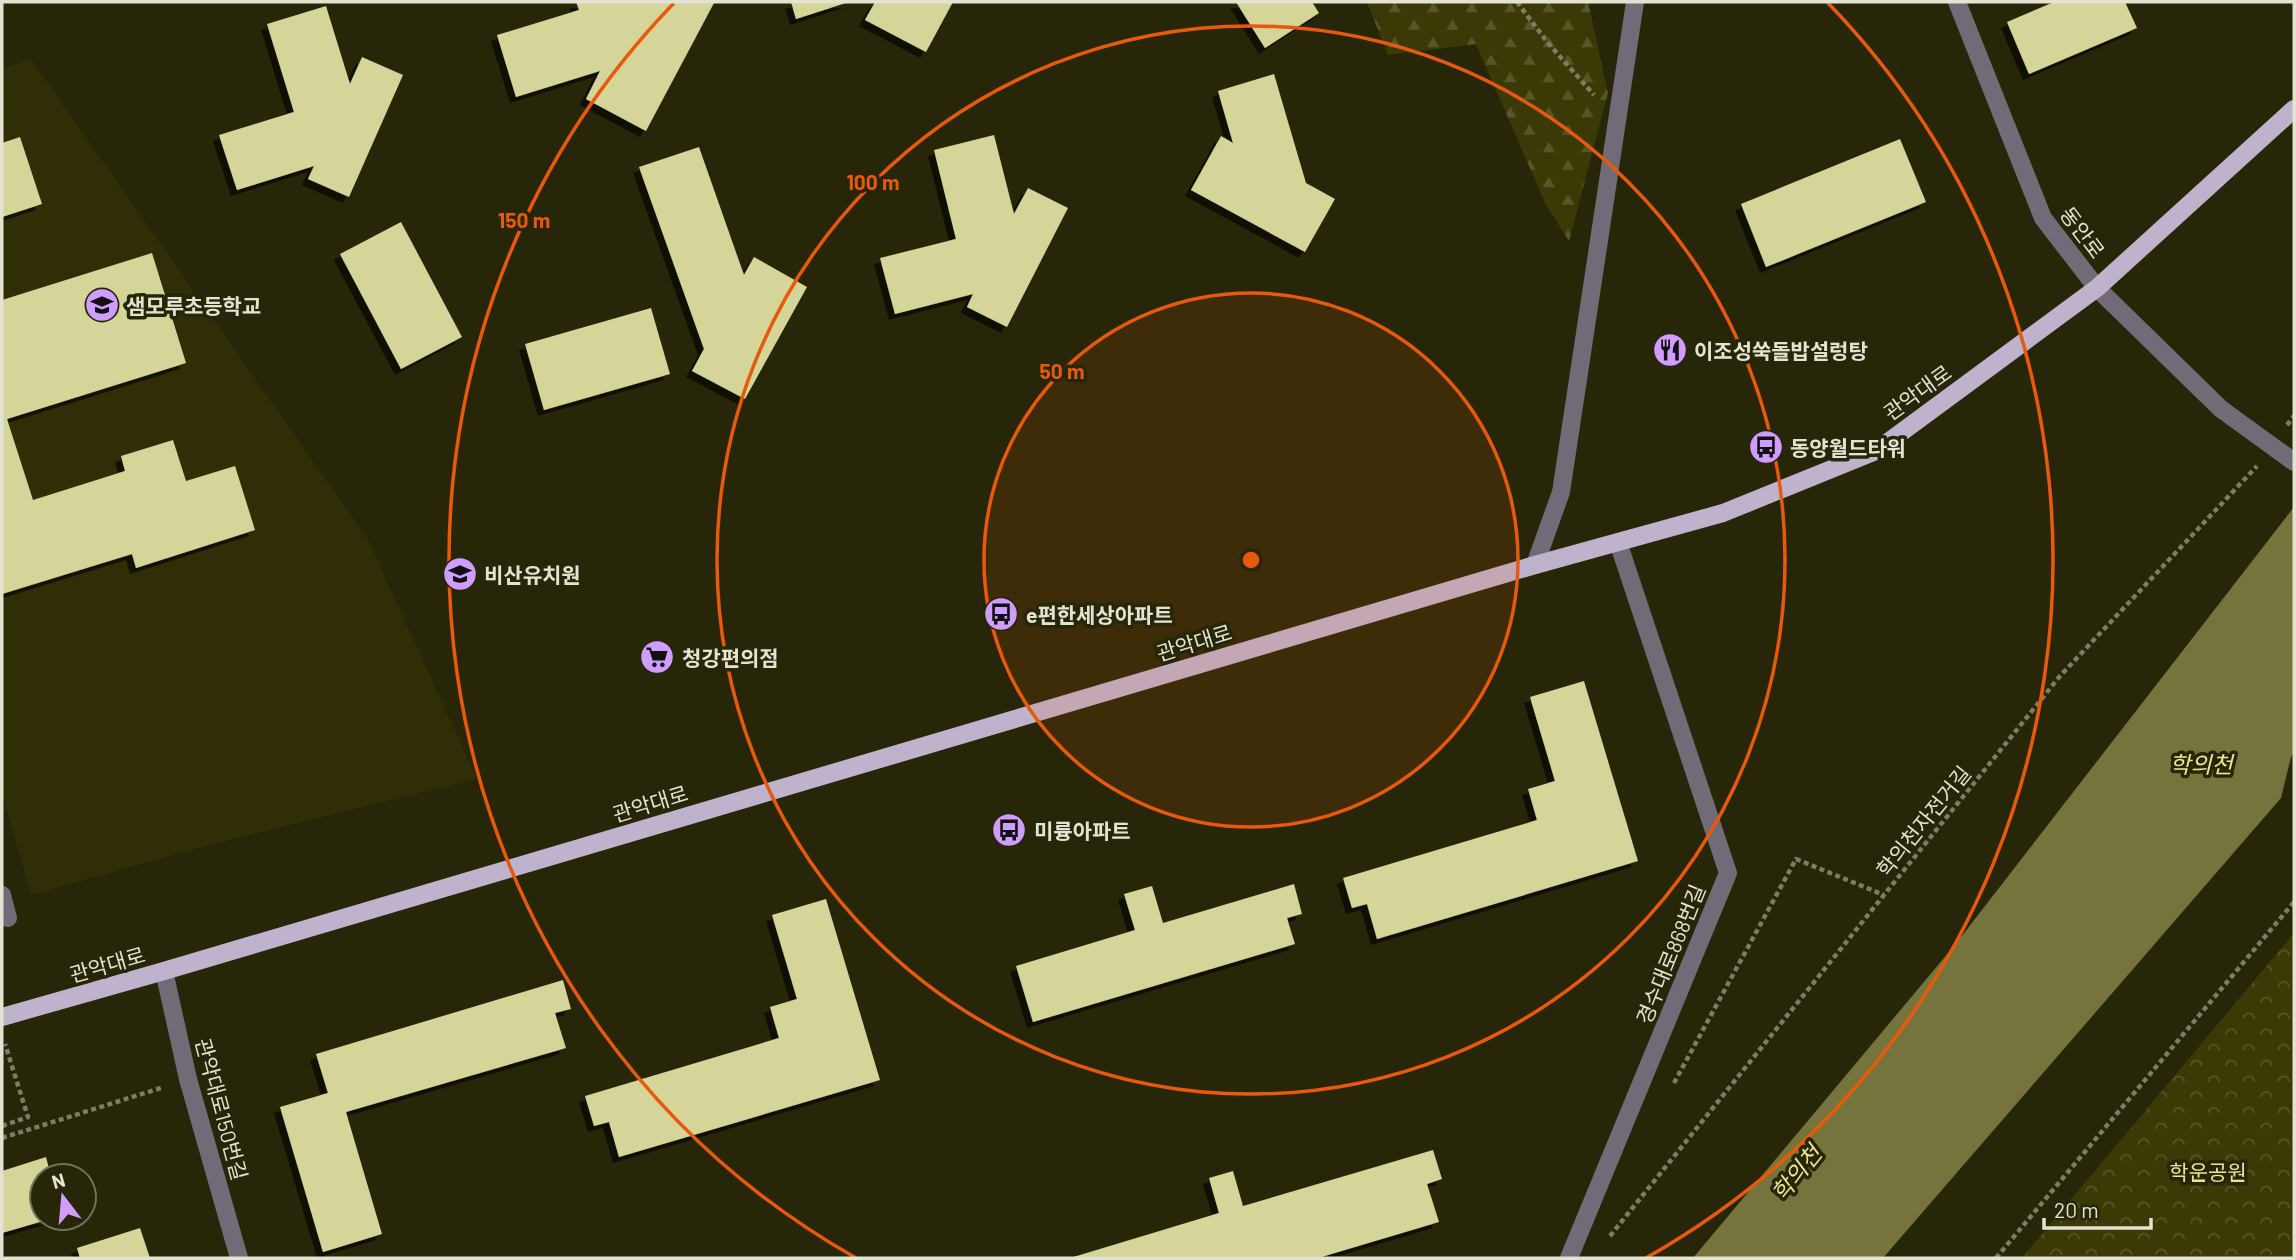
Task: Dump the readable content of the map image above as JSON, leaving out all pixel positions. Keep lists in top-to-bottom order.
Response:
{
  "streets": {
    "main road": ["관악대로"],
    "street": ["동안로", "경수대로868번길", "관악대로150번길"],
    "path": ["학의천자전거길"]
  },
  "crossings": [
    ["동안로", "관악대로"],
    ["관악대로", "경수대로868번길"],
    ["관악대로", "관악대로150번길"]
  ],
  "water": ["학의천"],
  "parks": ["학운공원"],
  "places": {
    "school or university": ["샘모루초등학교", "비산유치원"],
    "restaurant": ["이조성쑥돌밥설렁탕"],
    "bus stop": ["동양월드타워", "e편한세상아파트", "미륭아파트"],
    "supermarket": ["청강편의점"]
  },
  "scale_bar": "20 m",
  "north": "top",
  "rings": ["100 m", "150 m", "50 m"]
}
